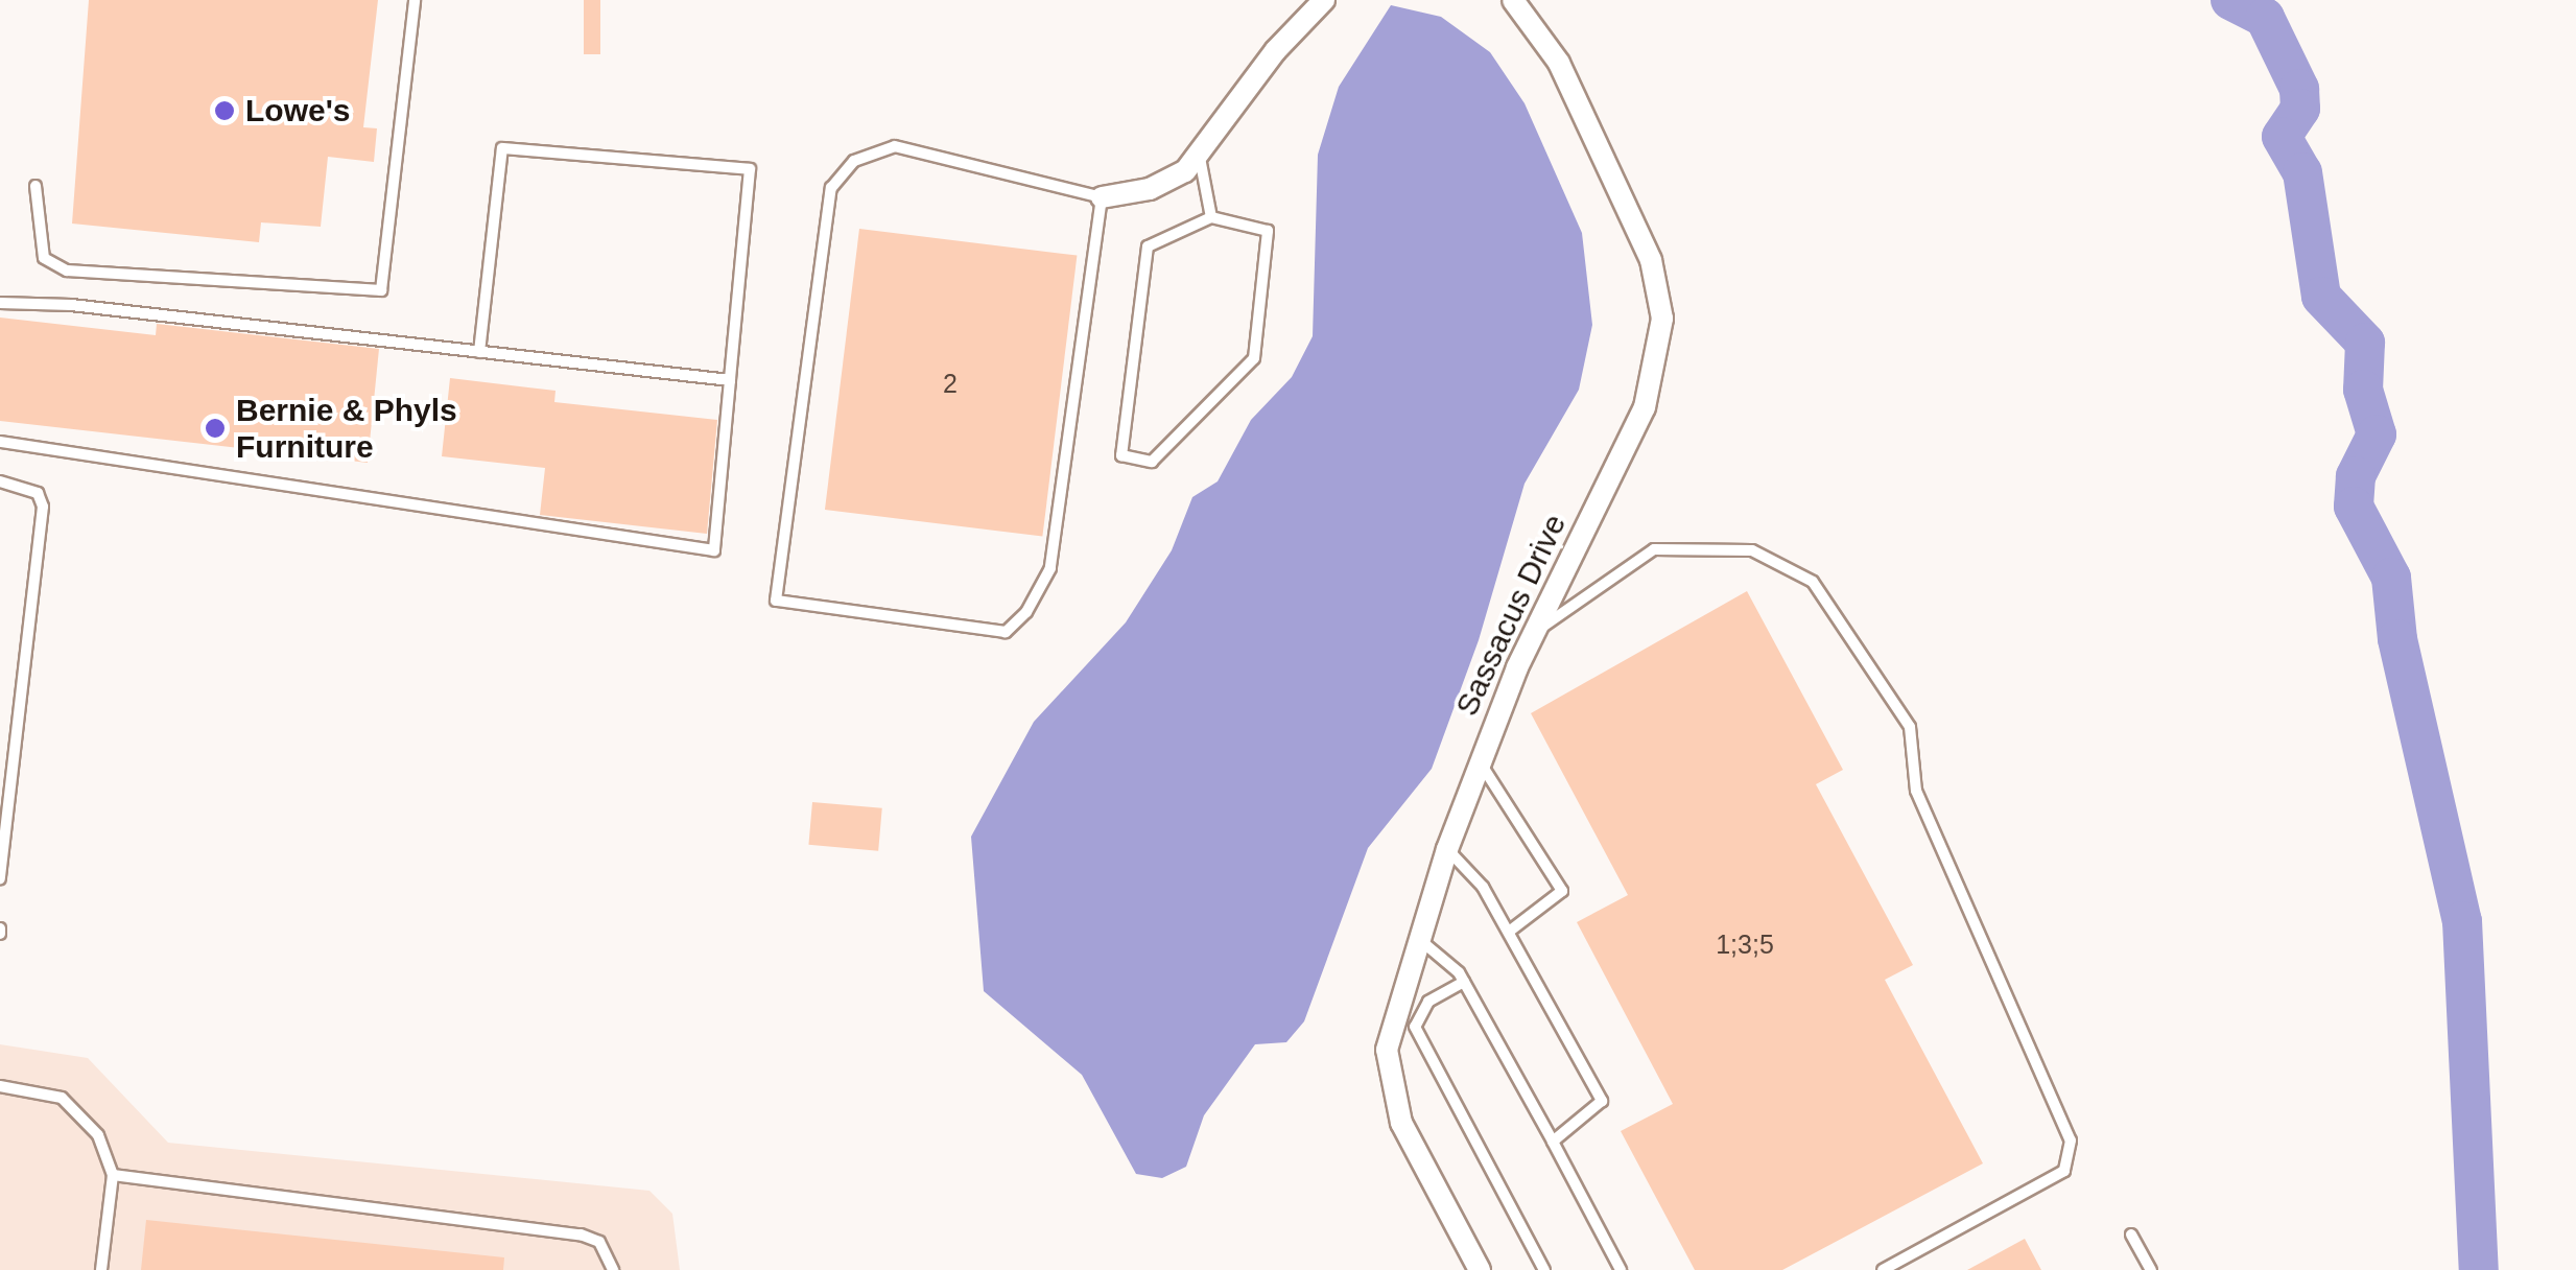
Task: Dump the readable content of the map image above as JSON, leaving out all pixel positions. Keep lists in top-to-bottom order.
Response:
{
  "streets": {
    "street": ["Sassacus Drive"]
  },
  "places": ["Lowe's", "Bernie & Phyls Furniture"],
  "house_numbers": ["2", "1;3;5"]
}
